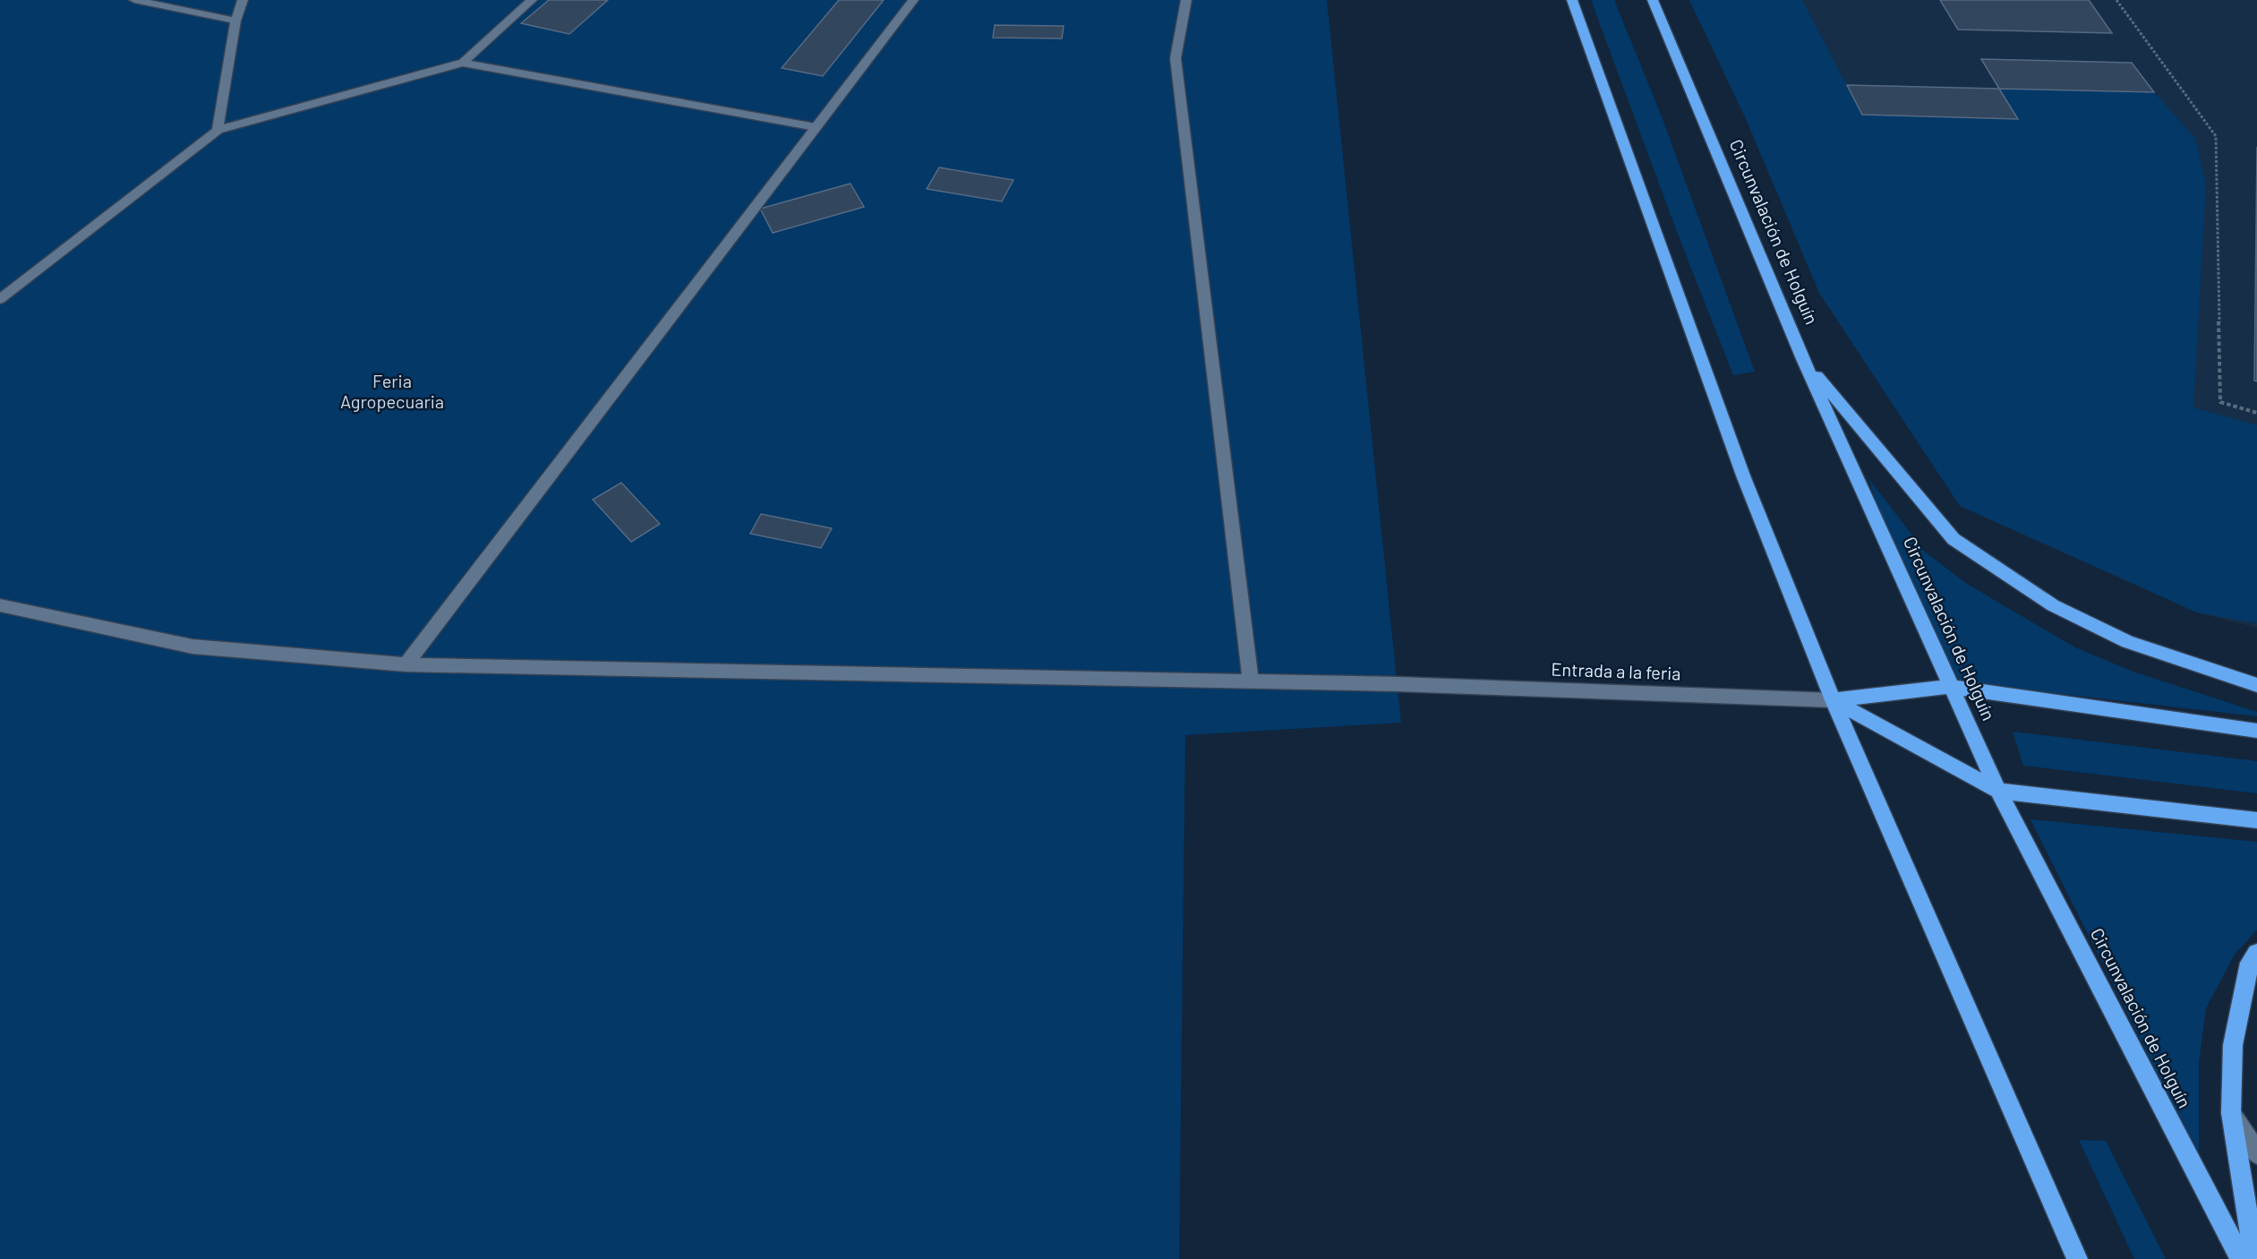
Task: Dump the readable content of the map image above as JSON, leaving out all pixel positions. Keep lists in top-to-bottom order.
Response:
{
  "streets": {
    "highway": ["Circunvalación de Holguín"],
    "street": ["Entrada a la feria"]
  },
  "parks": ["Feria Agropecuaria"]
}
